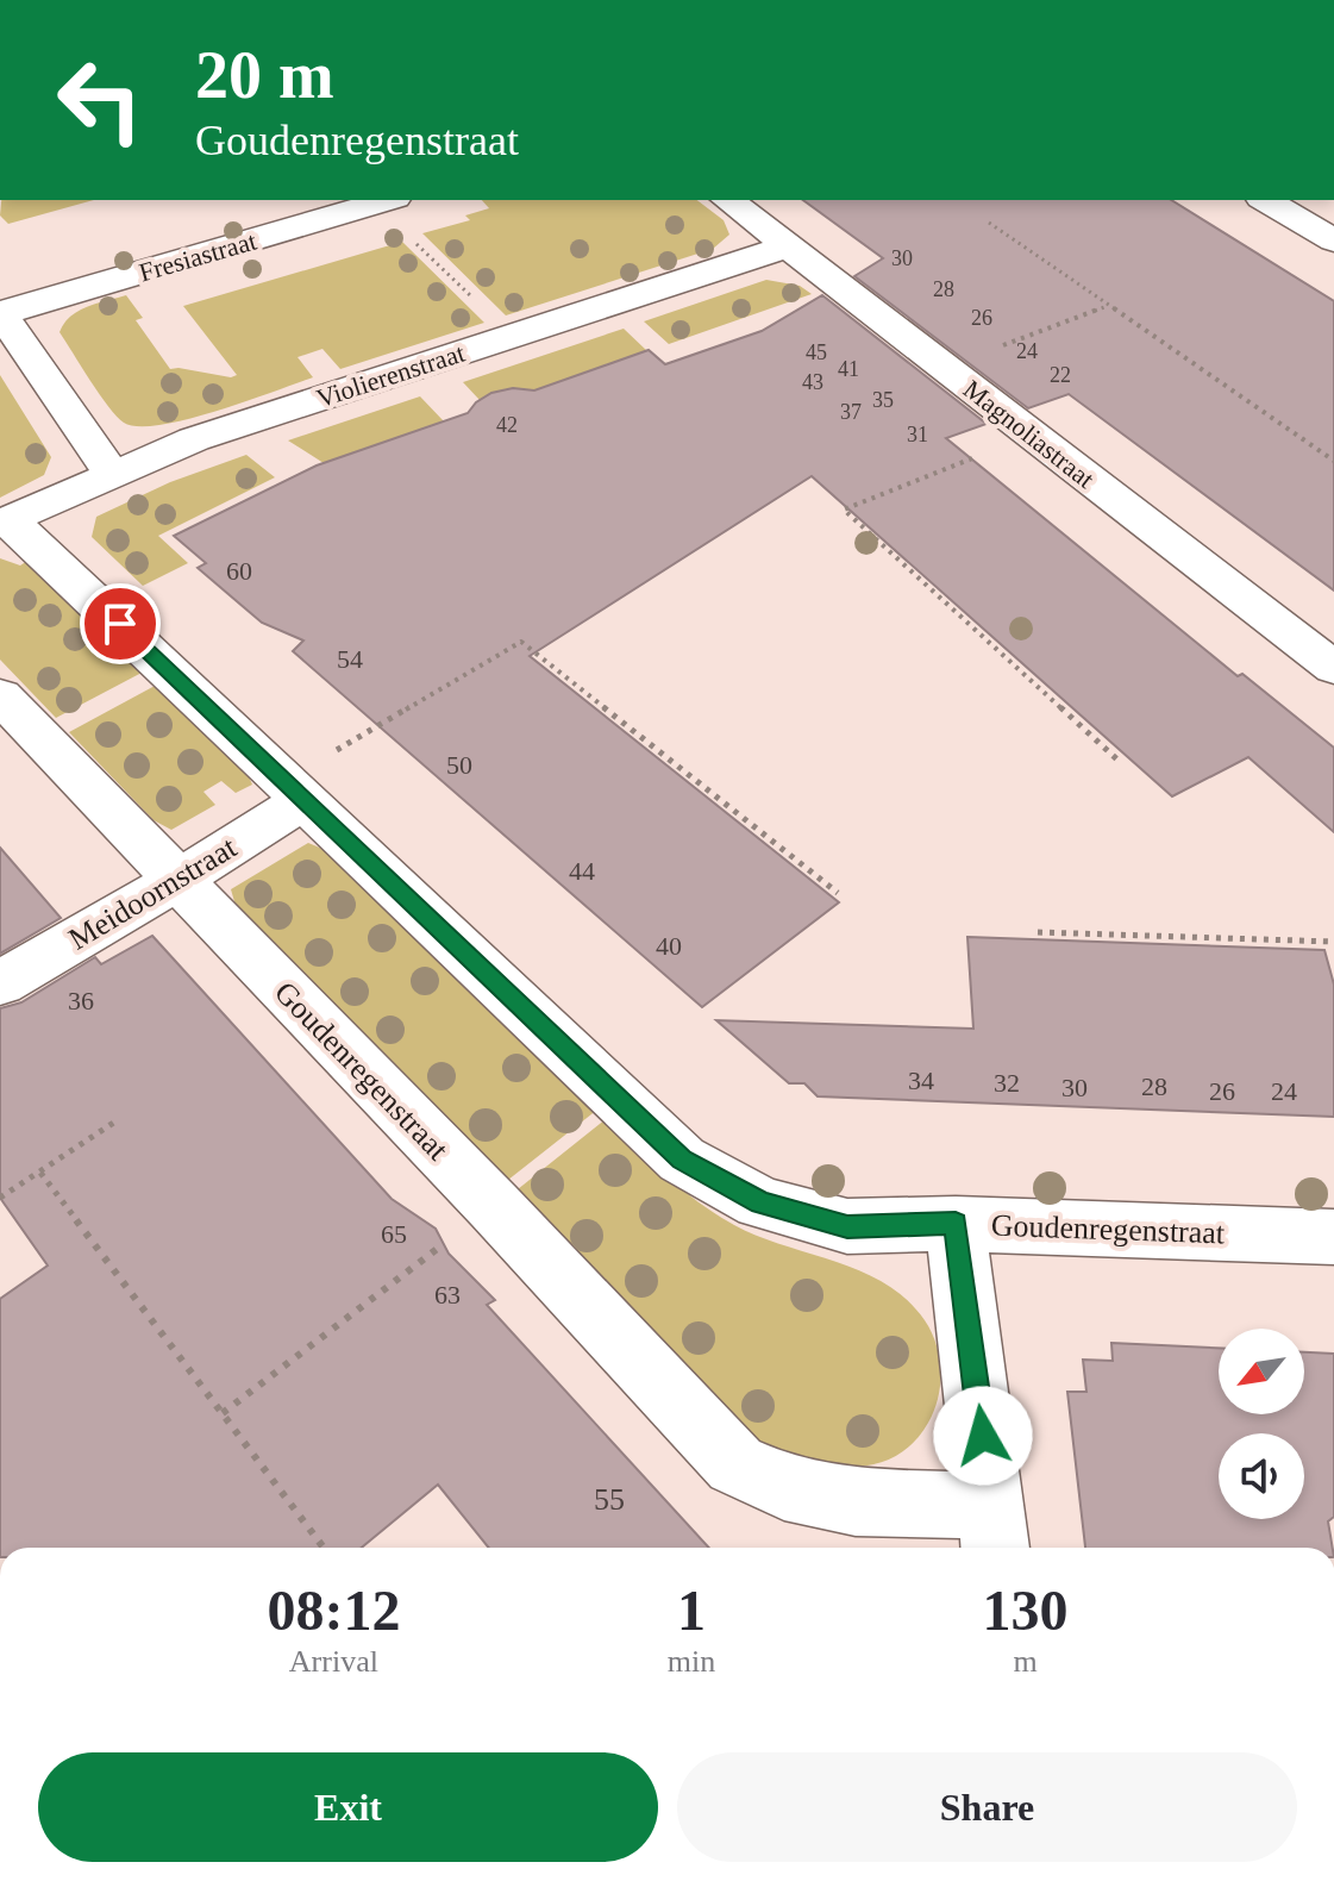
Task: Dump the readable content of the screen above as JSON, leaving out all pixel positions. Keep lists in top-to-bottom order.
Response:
{
  "streets": {
    "street": [
      "Fresiastraat",
      "Violierenstraat",
      "Magnoliastraat",
      "Meidoornstraat",
      "Goudenregenstraat"
    ]
  },
  "crossings": [
    ["Violierenstraat", "Magnoliastraat"],
    ["Violierenstraat", "Goudenregenstraat"],
    ["Meidoornstraat", "Goudenregenstraat"]
  ],
  "house_numbers": [
    "30",
    "28",
    "26",
    "24",
    "45",
    "41",
    "22",
    "43",
    "35",
    "37",
    "42",
    "31",
    "60",
    "54",
    "50",
    "44",
    "40",
    "36",
    "34",
    "32",
    "28",
    "30",
    "26",
    "24",
    "65",
    "63",
    "55"
  ],
  "north": "bottom left",
  "page": {
    "turn": ["20 m", "Goudenregenstraat"],
    "eta": [
      "08:12",
      "Arrival",
      "1",
      "min",
      "130",
      "m"
    ],
    "buttons": ["Exit", "Share"]
  }
}
